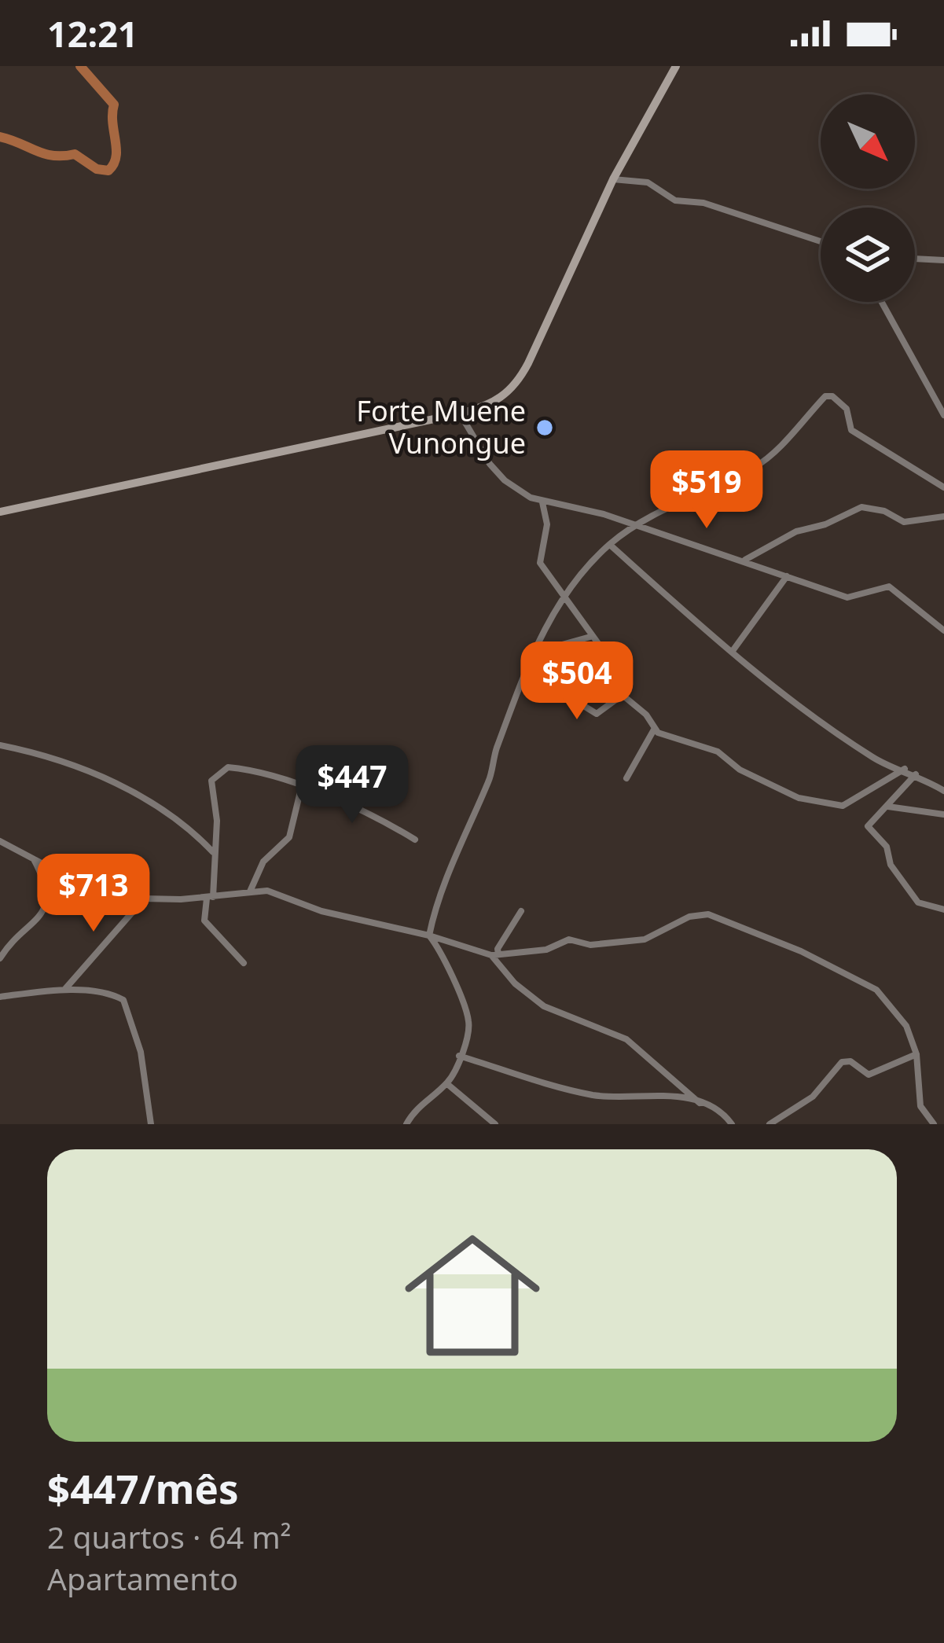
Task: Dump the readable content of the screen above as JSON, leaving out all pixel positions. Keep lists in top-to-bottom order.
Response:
{
  "places": ["Forte Muene Vunongue"],
  "north": "bottom right",
  "page": {
    "status": "12:21",
    "price": [
      "$519",
      "$504",
      "$447",
      "$713"
    ],
    "list": [
      {
        "name": "$447/mês",
        "note": "2 quartos · 64 m² · Apartamento"
      }
    ]
  }
}
